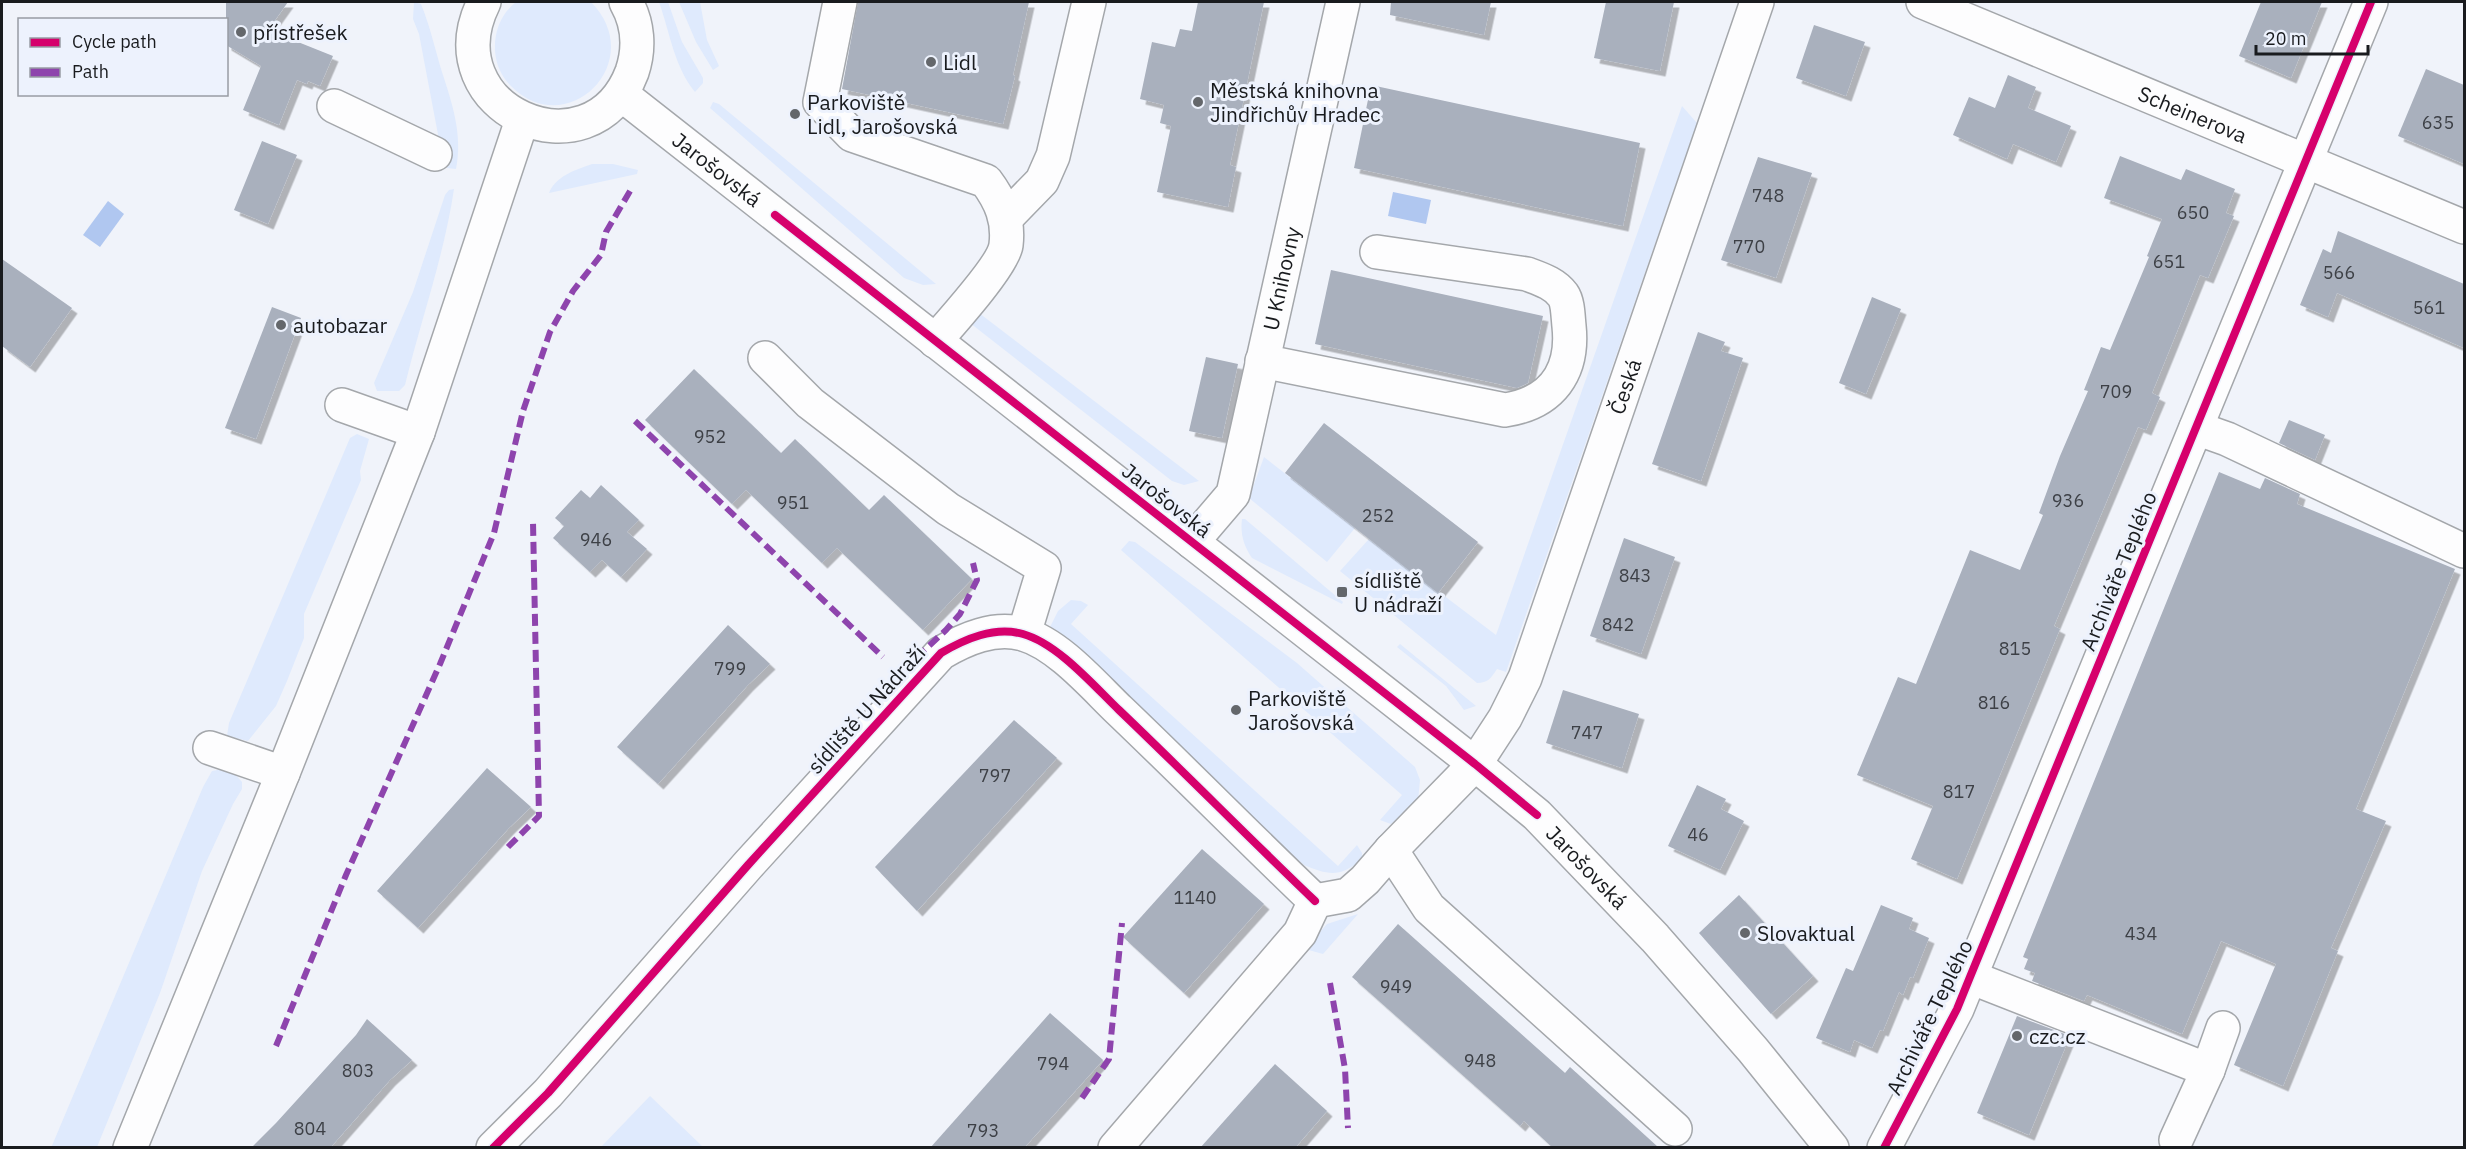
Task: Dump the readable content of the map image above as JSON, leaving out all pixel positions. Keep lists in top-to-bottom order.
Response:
{
  "streets": {
    "street": [
      "Scheinerova",
      "Jarošovská",
      "U Knihovny",
      "Česká",
      "Archiváře Teplého",
      "sídliště U Nádraží"
    ]
  },
  "crossings": [
    ["Scheinerova", "Archiváře Teplého"],
    ["Jarošovská", "U Knihovny"],
    ["Jarošovská", "Česká"]
  ],
  "places": {
    "other": [
      "přístřešek",
      "Lidl",
      "Městská knihovna Jindřichův Hradec",
      "Parkoviště Lidl, Jarošovská",
      "autobazar",
      "Parkoviště Jarošovská",
      "Slovaktual",
      "czc.cz"
    ],
    "transit": ["sídliště U nádraží"]
  },
  "house_numbers": [
    "635",
    "748",
    "650",
    "770",
    "651",
    "566",
    "561",
    "709",
    "952",
    "936",
    "951",
    "252",
    "946",
    "843",
    "842",
    "815",
    "799",
    "816",
    "747",
    "797",
    "817",
    "46",
    "1140",
    "434",
    "949",
    "948",
    "794",
    "803",
    "804",
    "793"
  ],
  "legend": ["Cycle path", "Path"],
  "scale_bar": "20 m"
}
